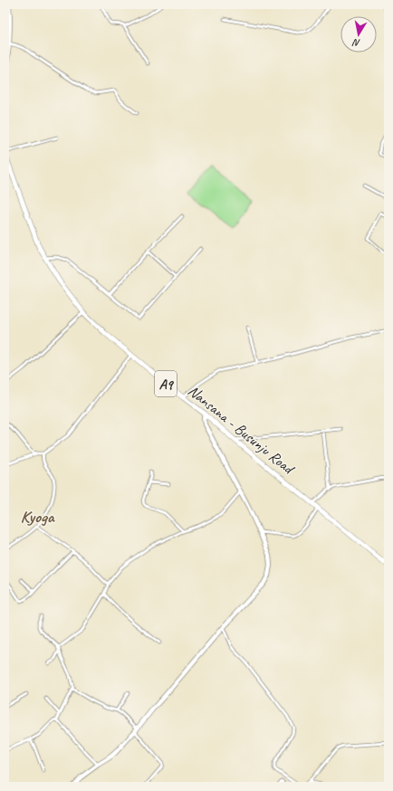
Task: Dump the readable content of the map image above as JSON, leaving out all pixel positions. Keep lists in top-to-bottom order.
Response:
{
  "streets": {
    "main road": ["A9", "Nansana - Busunju Road"]
  },
  "districts": ["Kyoga"],
  "north": "bottom"
}
